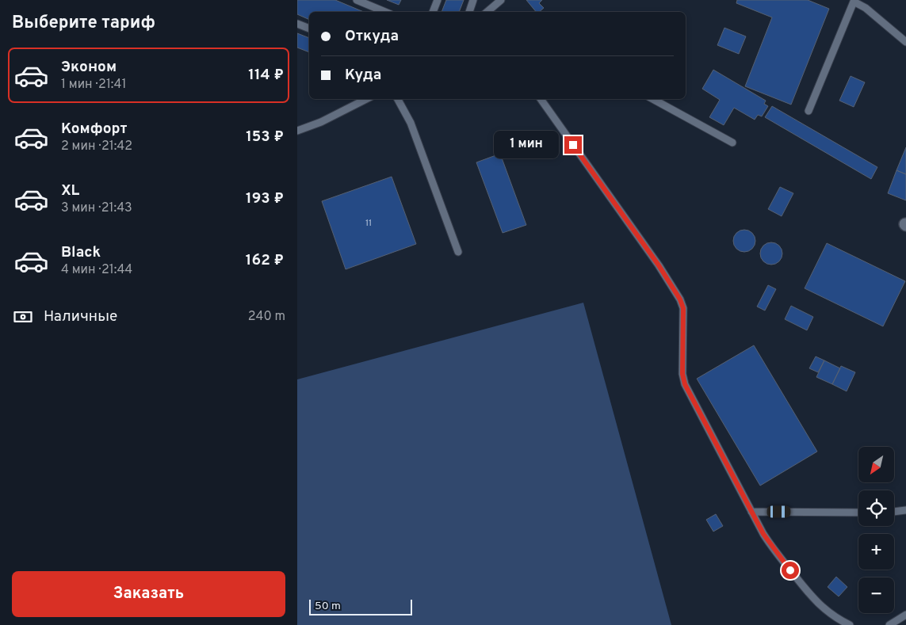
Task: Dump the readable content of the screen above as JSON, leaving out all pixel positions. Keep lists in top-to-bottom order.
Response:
{
  "house_numbers": ["11"],
  "scale_bar": "50 m",
  "north": "bottom left",
  "page": {
    "heading": "Выберите тариф",
    "banner": ["Откуда", "Куда"],
    "list": [
      {
        "name": "Эконом",
        "note": "1 мин · 21:41",
        "value": "114 ₽"
      },
      {
        "name": "Комфорт",
        "note": "2 мин · 21:42",
        "value": "153 ₽"
      },
      {
        "name": "XL",
        "note": "3 мин · 21:43",
        "value": "193 ₽"
      },
      {
        "name": "Black",
        "note": "4 мин · 21:44",
        "value": "162 ₽"
      }
    ],
    "bubble": "1 мин",
    "pay": ["Наличные", "240 m"],
    "map_buttons": ["+", "−"],
    "buttons": "Заказать",
    "scale": "50 m"
  }
}
